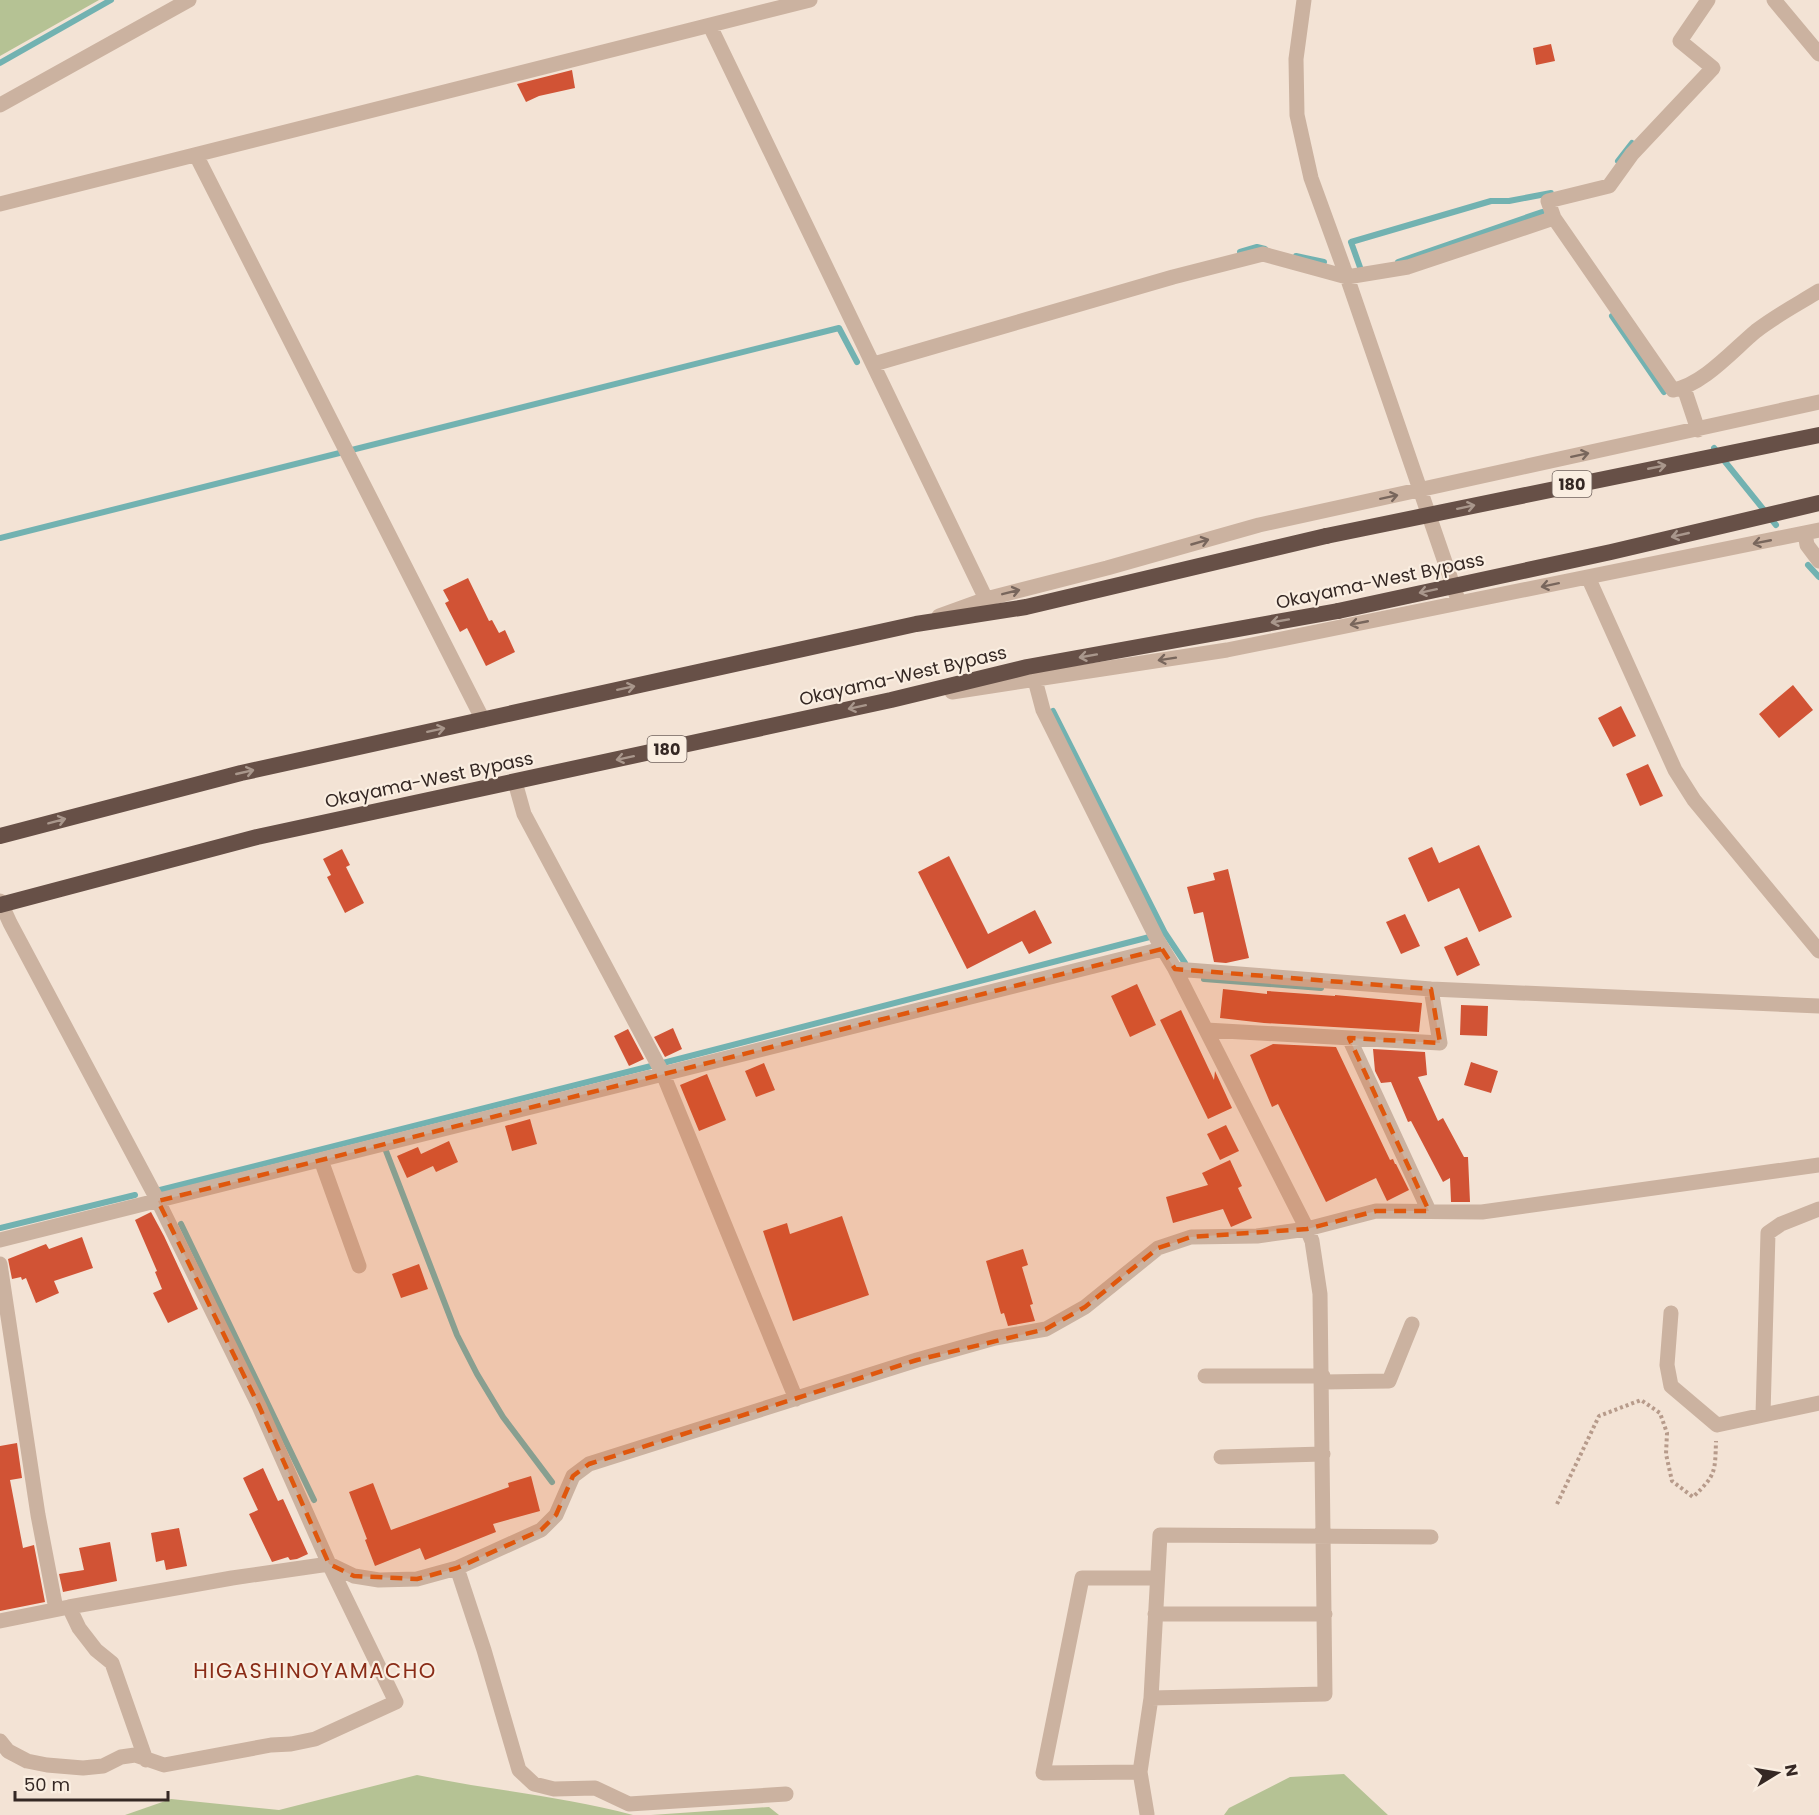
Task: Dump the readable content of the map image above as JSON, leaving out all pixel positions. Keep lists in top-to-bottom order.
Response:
{
  "streets": {
    "highway": ["180", "Okayama-West Bypass"]
  },
  "districts": ["HIGASHINOYAMACHO"],
  "scale_bar": "50 m",
  "north": "right"
}
